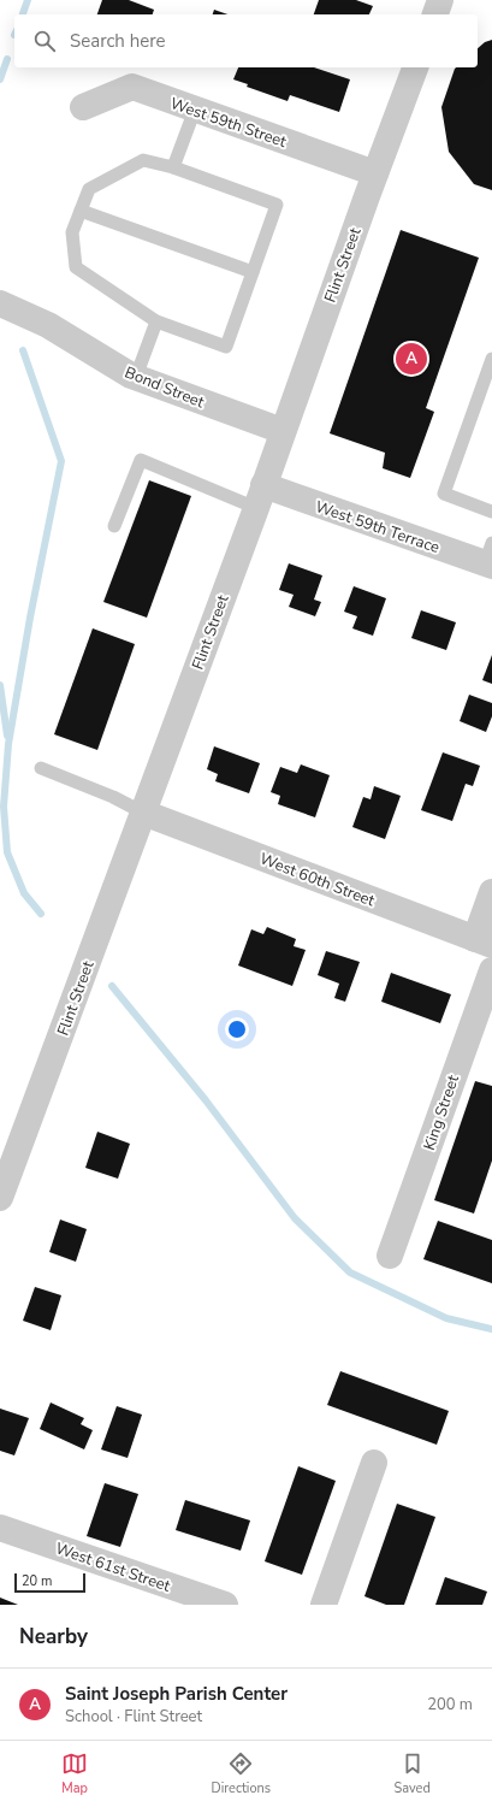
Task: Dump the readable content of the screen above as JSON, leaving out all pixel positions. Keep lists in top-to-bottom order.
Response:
{
  "streets": {
    "street": [
      "West 59th Street",
      "Flint Street",
      "Bond Street",
      "West 59th Terrace",
      "West 60th Street",
      "King Street",
      "West 61st Street"
    ]
  },
  "crossings": [
    ["West 59th Street", "Flint Street"],
    ["Flint Street", "Bond Street"],
    ["Flint Street", "West 59th Terrace"],
    ["Flint Street", "West 60th Street"]
  ],
  "scale_bar": "20 m",
  "page": {
    "search": "Search here",
    "pins": "A",
    "scale": "20 m",
    "heading": "Nearby",
    "list": [
      {
        "mark": "A",
        "name": "Saint Joseph Parish Center",
        "note": "School · Flint Street",
        "value": "200 m"
      }
    ],
    "nav": ["Map", "Directions", "Saved"]
  }
}
